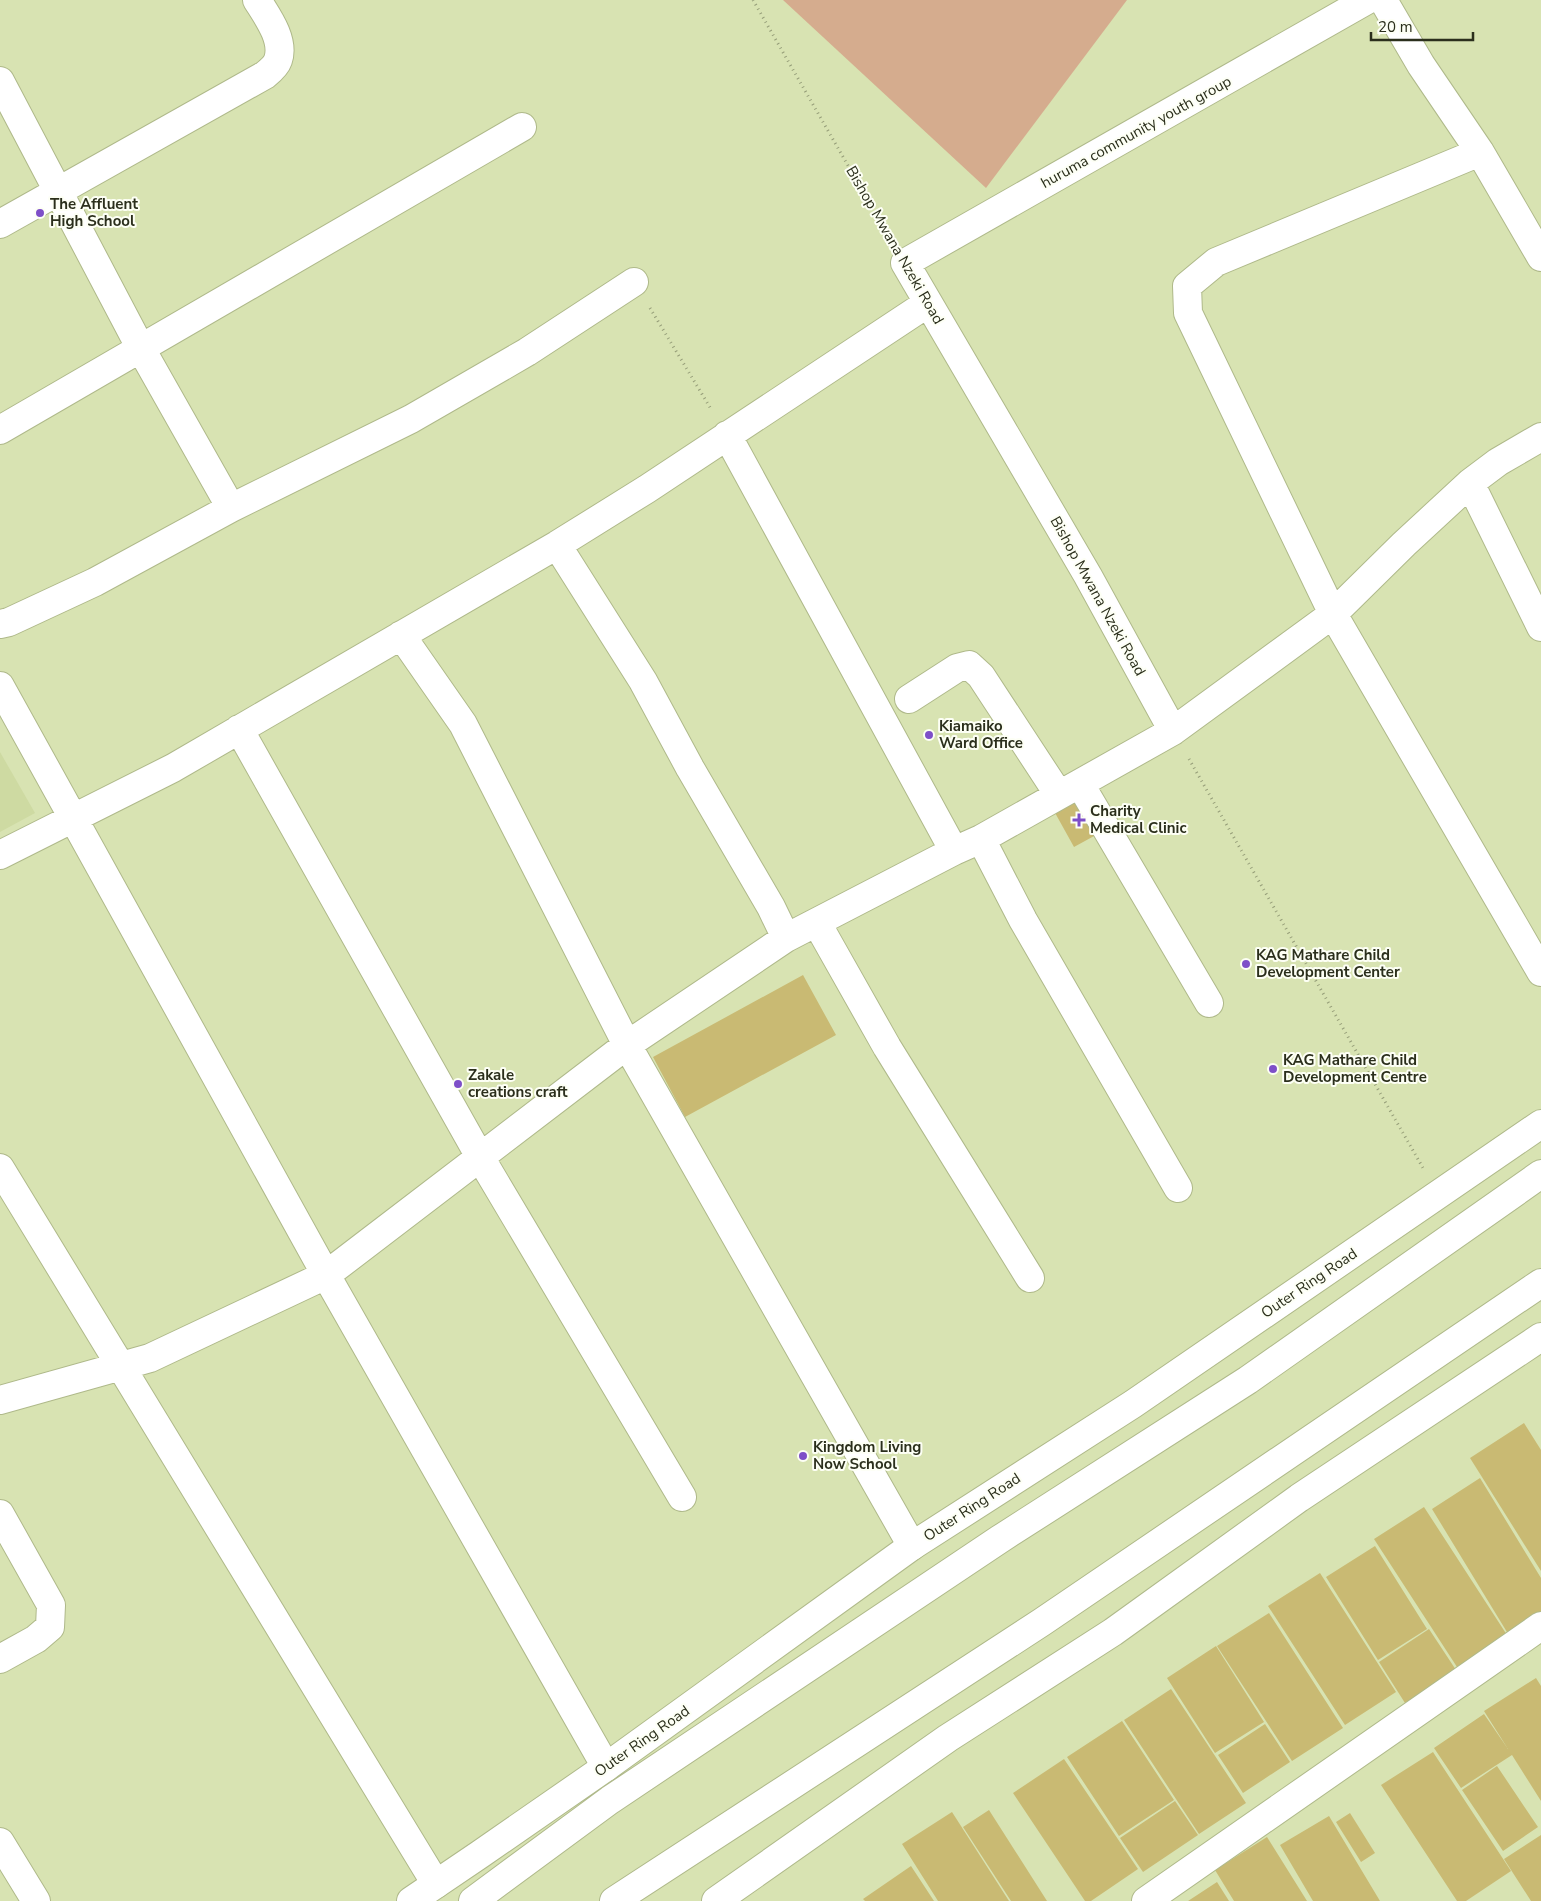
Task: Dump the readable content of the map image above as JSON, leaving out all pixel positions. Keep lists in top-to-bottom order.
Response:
{
  "streets": {
    "street": ["huruma community youth group", "Bishop Mwana Nzeki Road", "Outer Ring Road"]
  },
  "crossings": [
    ["huruma community youth group", "Bishop Mwana Nzeki Road"]
  ],
  "places": {
    "other": [
      "The Affluent High School",
      "Kiamaiko Ward Office",
      "KAG Mathare Child Development Center",
      "KAG Mathare Child Development Centre",
      "Zakale creations craft",
      "Kingdom Living Now School"
    ],
    "health": ["Charity Medical Clinic"]
  },
  "scale_bar": "20 m"
}
